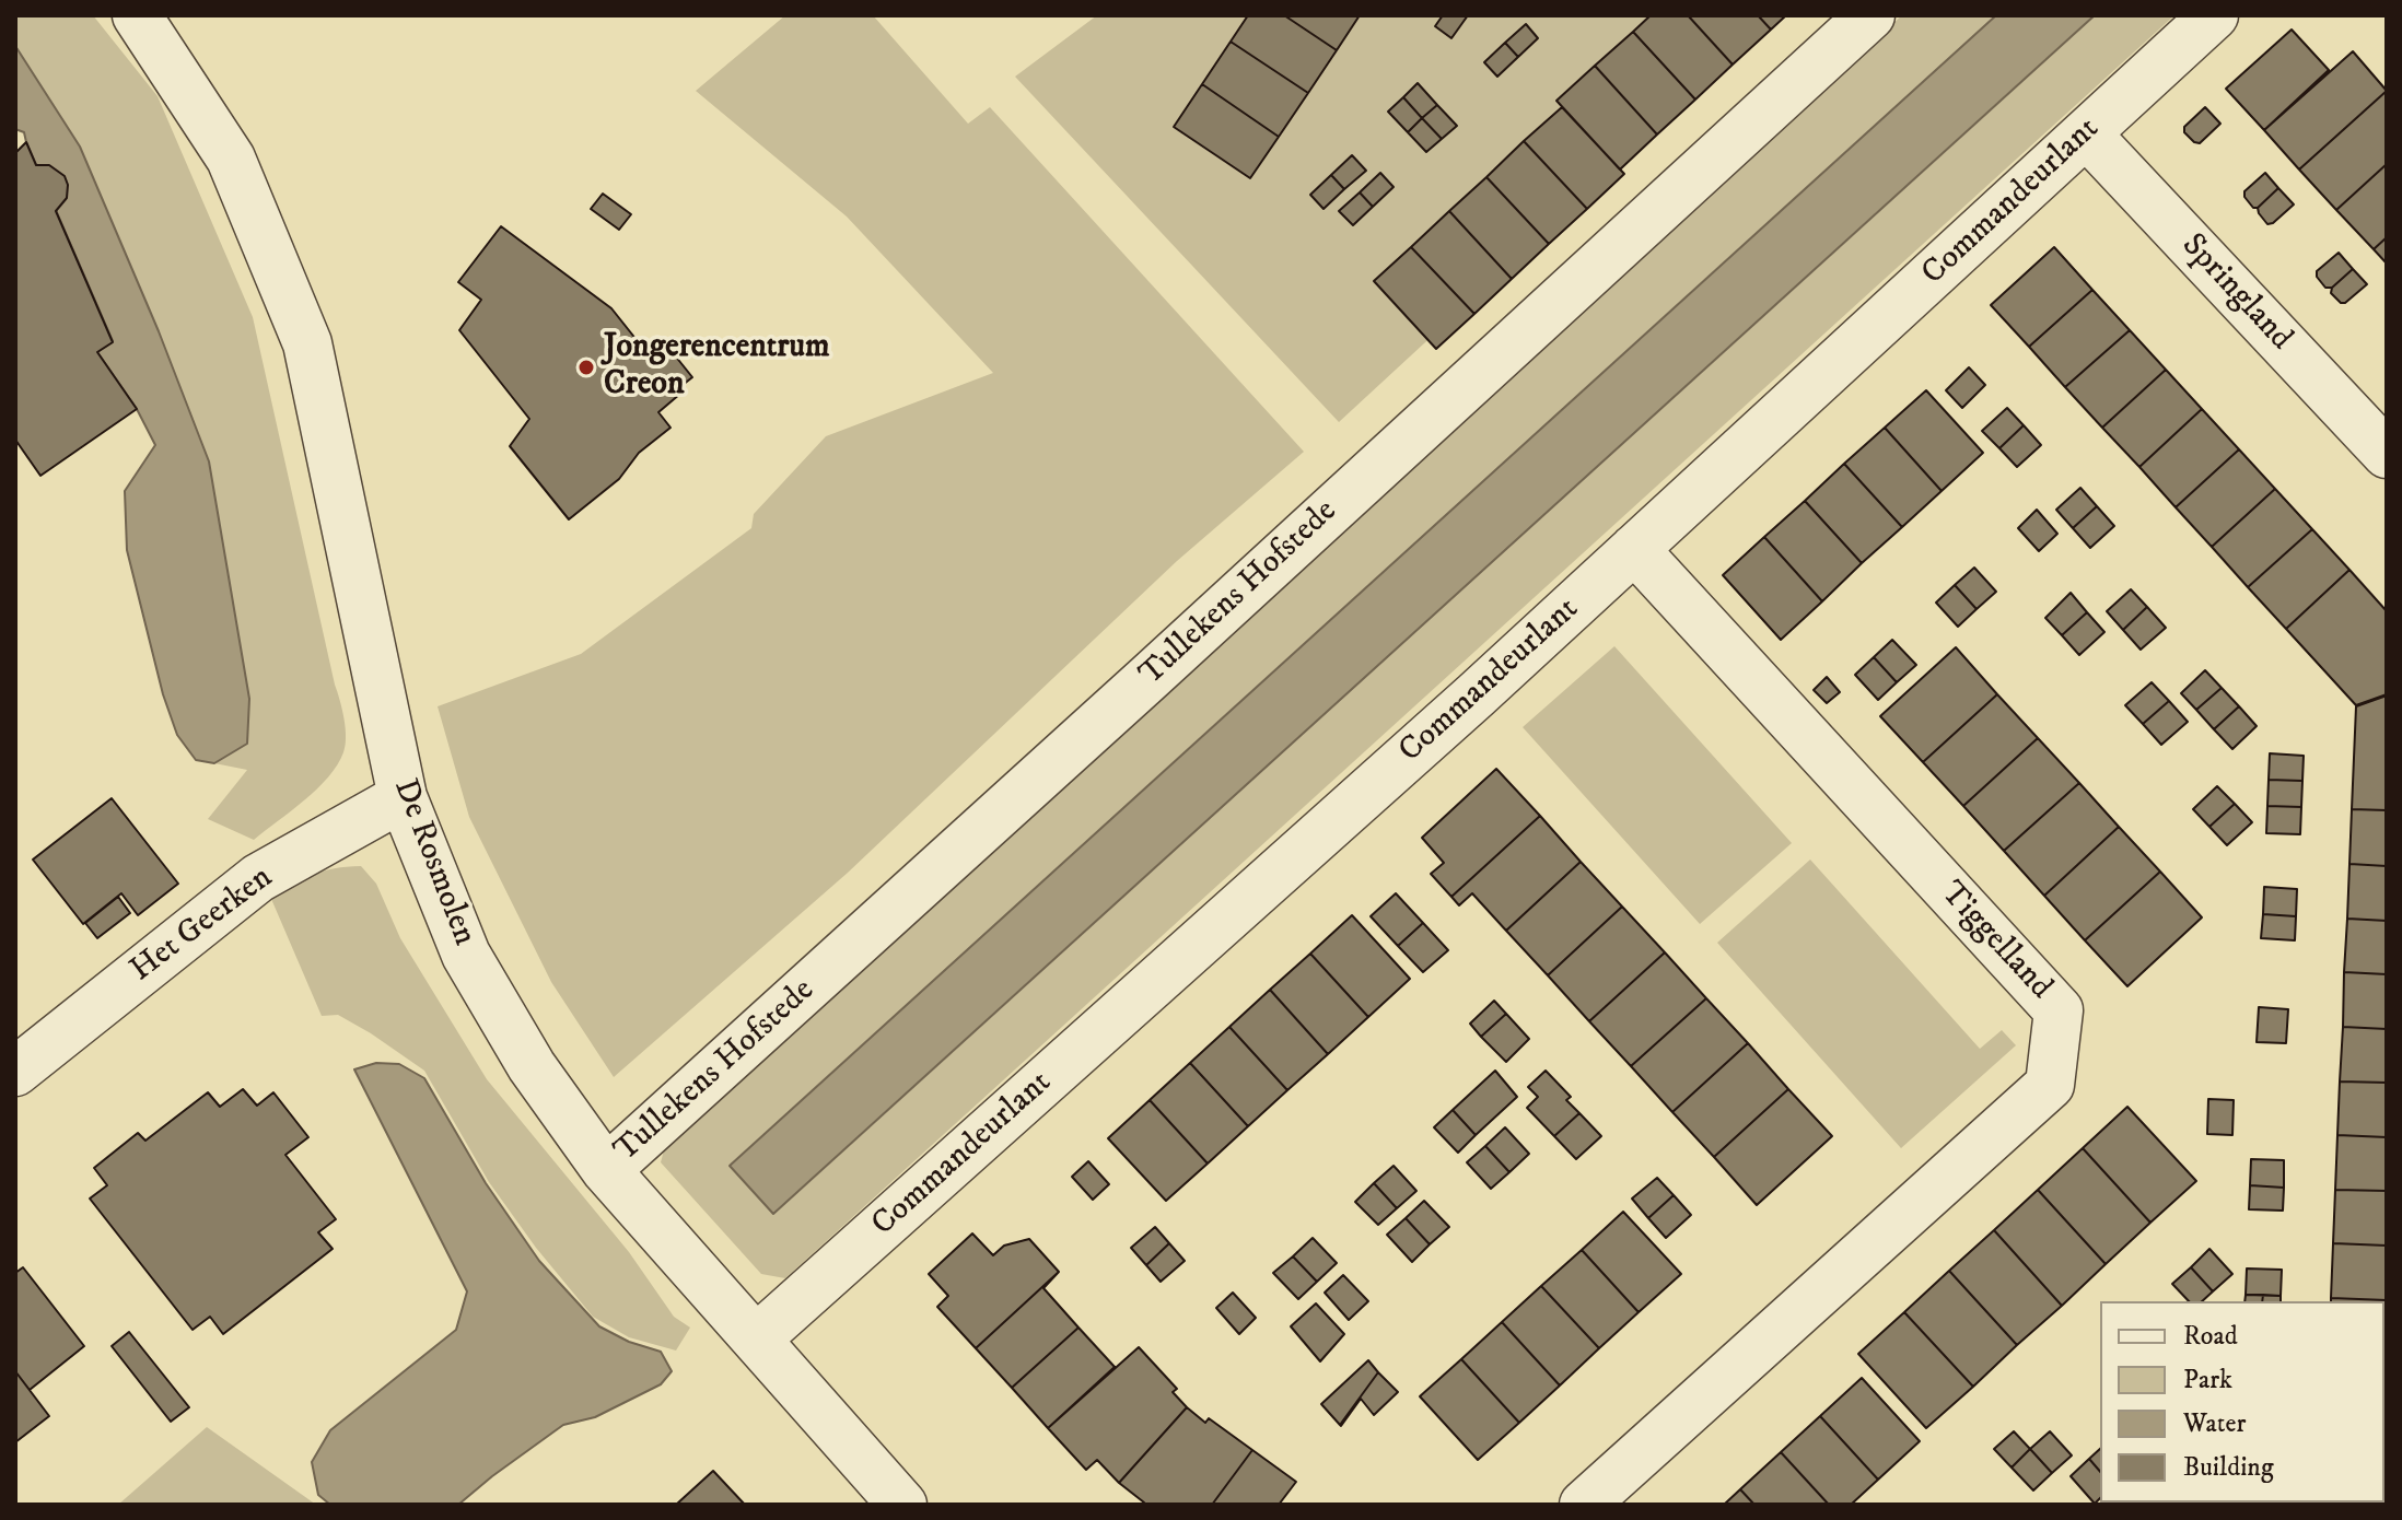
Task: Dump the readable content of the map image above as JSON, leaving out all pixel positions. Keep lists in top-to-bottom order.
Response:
{
  "streets": {
    "street": [
      "Commandeurlant",
      "Springland",
      "Tullekens Hofstede",
      "De Rosmolen",
      "Het Geerken",
      "Tiggelland"
    ]
  },
  "crossings": [
    ["Commandeurlant", "Springland"],
    ["Commandeurlant", "De Rosmolen"],
    ["Commandeurlant", "Tiggelland"],
    ["Tullekens Hofstede", "De Rosmolen"],
    ["De Rosmolen", "Het Geerken"]
  ],
  "places": ["Jongerencentrum Creon"],
  "legend": [
    "Road",
    "Park",
    "Water",
    "Building"
  ]
}
